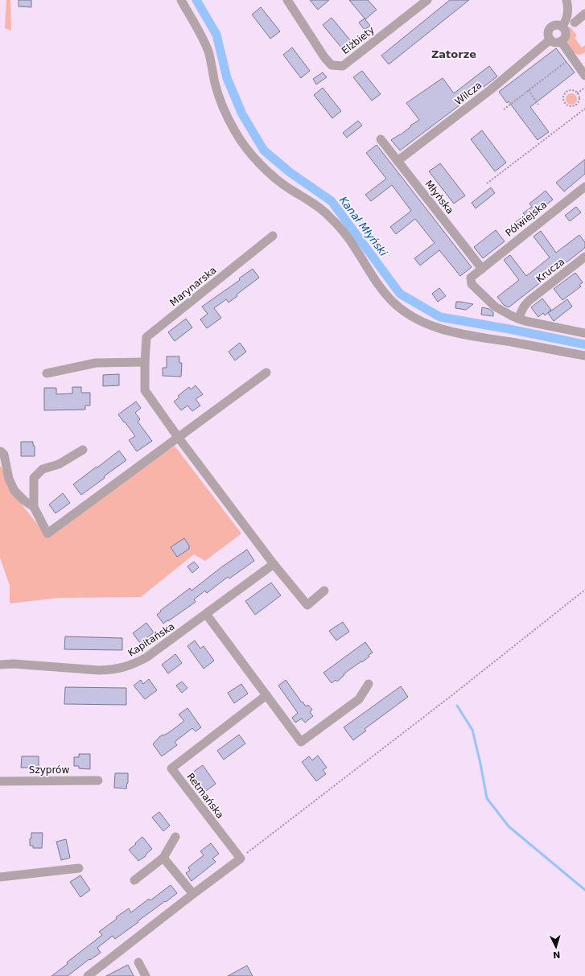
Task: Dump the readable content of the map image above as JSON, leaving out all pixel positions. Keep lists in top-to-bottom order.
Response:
{
  "streets": {
    "street": [
      "Elżbiety",
      "Wilcza",
      "Młyńska",
      "Półwiejska",
      "Krucza",
      "Marynarska",
      "Kapitańska",
      "Szyprów",
      "Retmańska"
    ]
  },
  "crossings": [
    ["Wilcza", "Młyńska"],
    ["Młyńska", "Półwiejska"],
    ["Półwiejska", "Krucza"]
  ],
  "districts": ["Zatorze"],
  "water": ["Kanał Młyński"],
  "north": "bottom"
}
